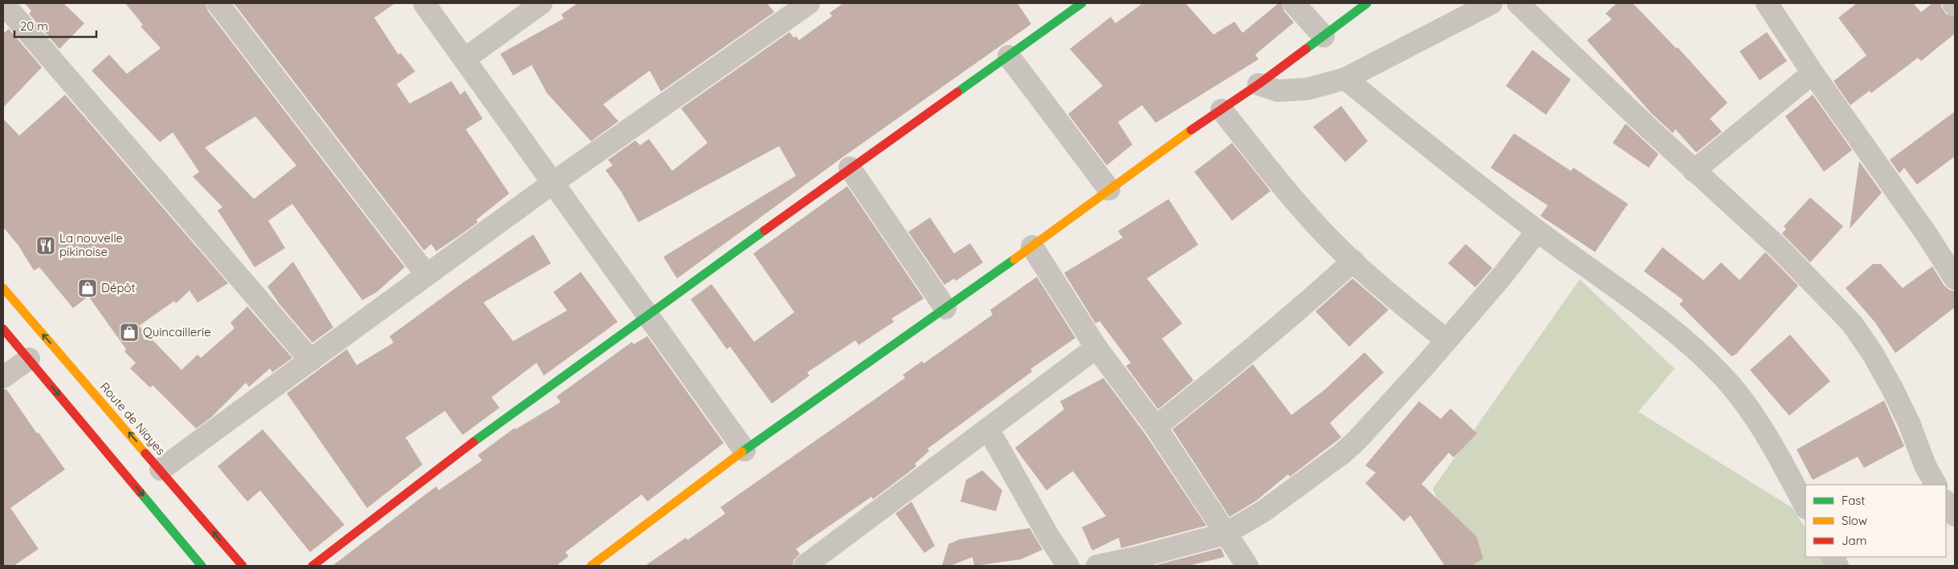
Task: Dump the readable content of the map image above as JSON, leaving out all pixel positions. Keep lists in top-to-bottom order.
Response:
{
  "streets": {
    "street": ["Route de Niayes"]
  },
  "places": {
    "restaurant": ["La nouvelle pikinoise"],
    "shop": ["Dépôt", "Quincaillerie"]
  },
  "legend": ["Fast", "Slow", "Jam"],
  "scale_bar": "20 m"
}
